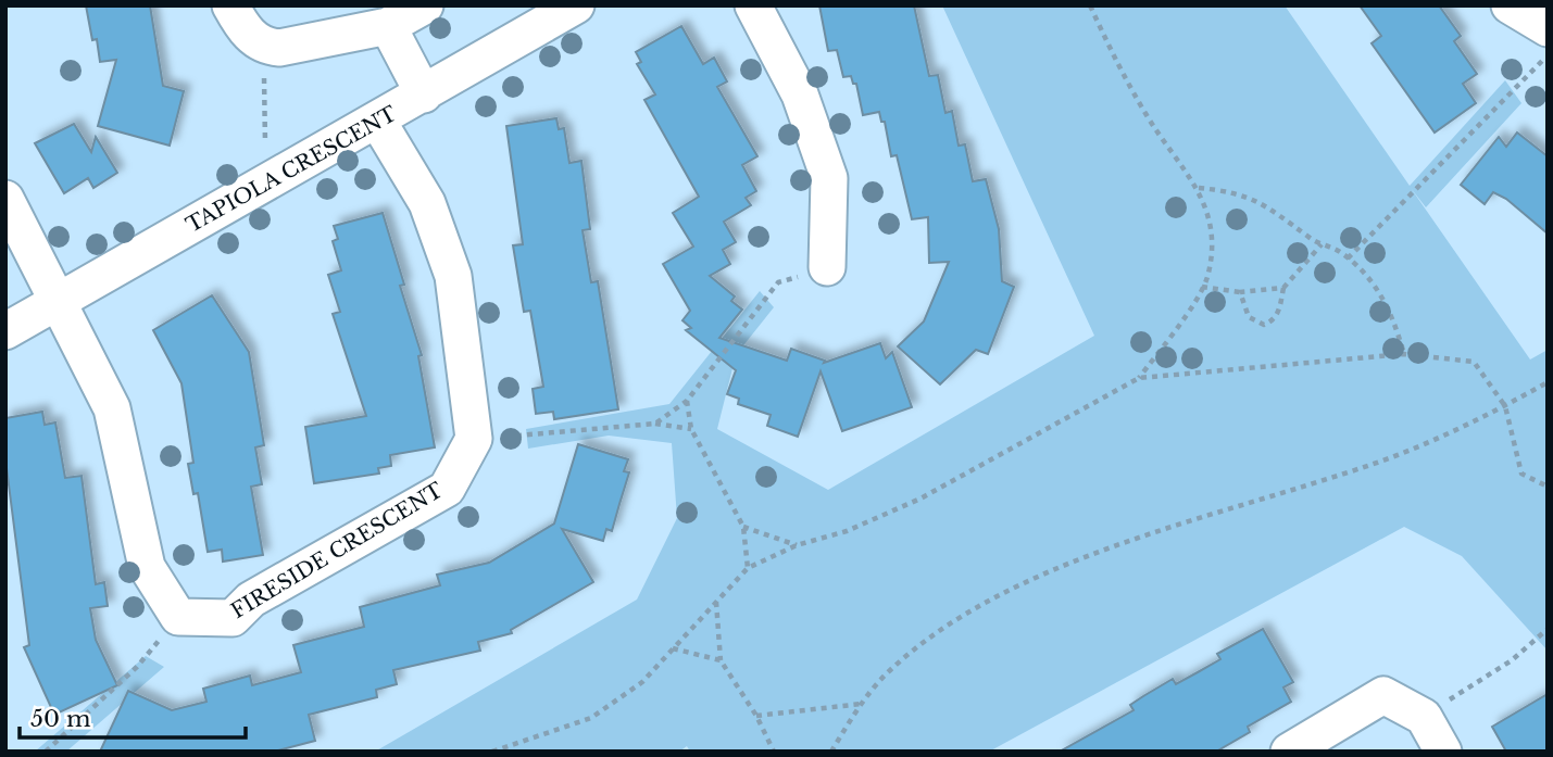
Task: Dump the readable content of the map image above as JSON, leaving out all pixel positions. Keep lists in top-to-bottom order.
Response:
{
  "streets": {
    "street": ["TAPIOLA CRESCENT", "FIRESIDE CRESCENT"]
  },
  "scale_bar": "50 m"
}
